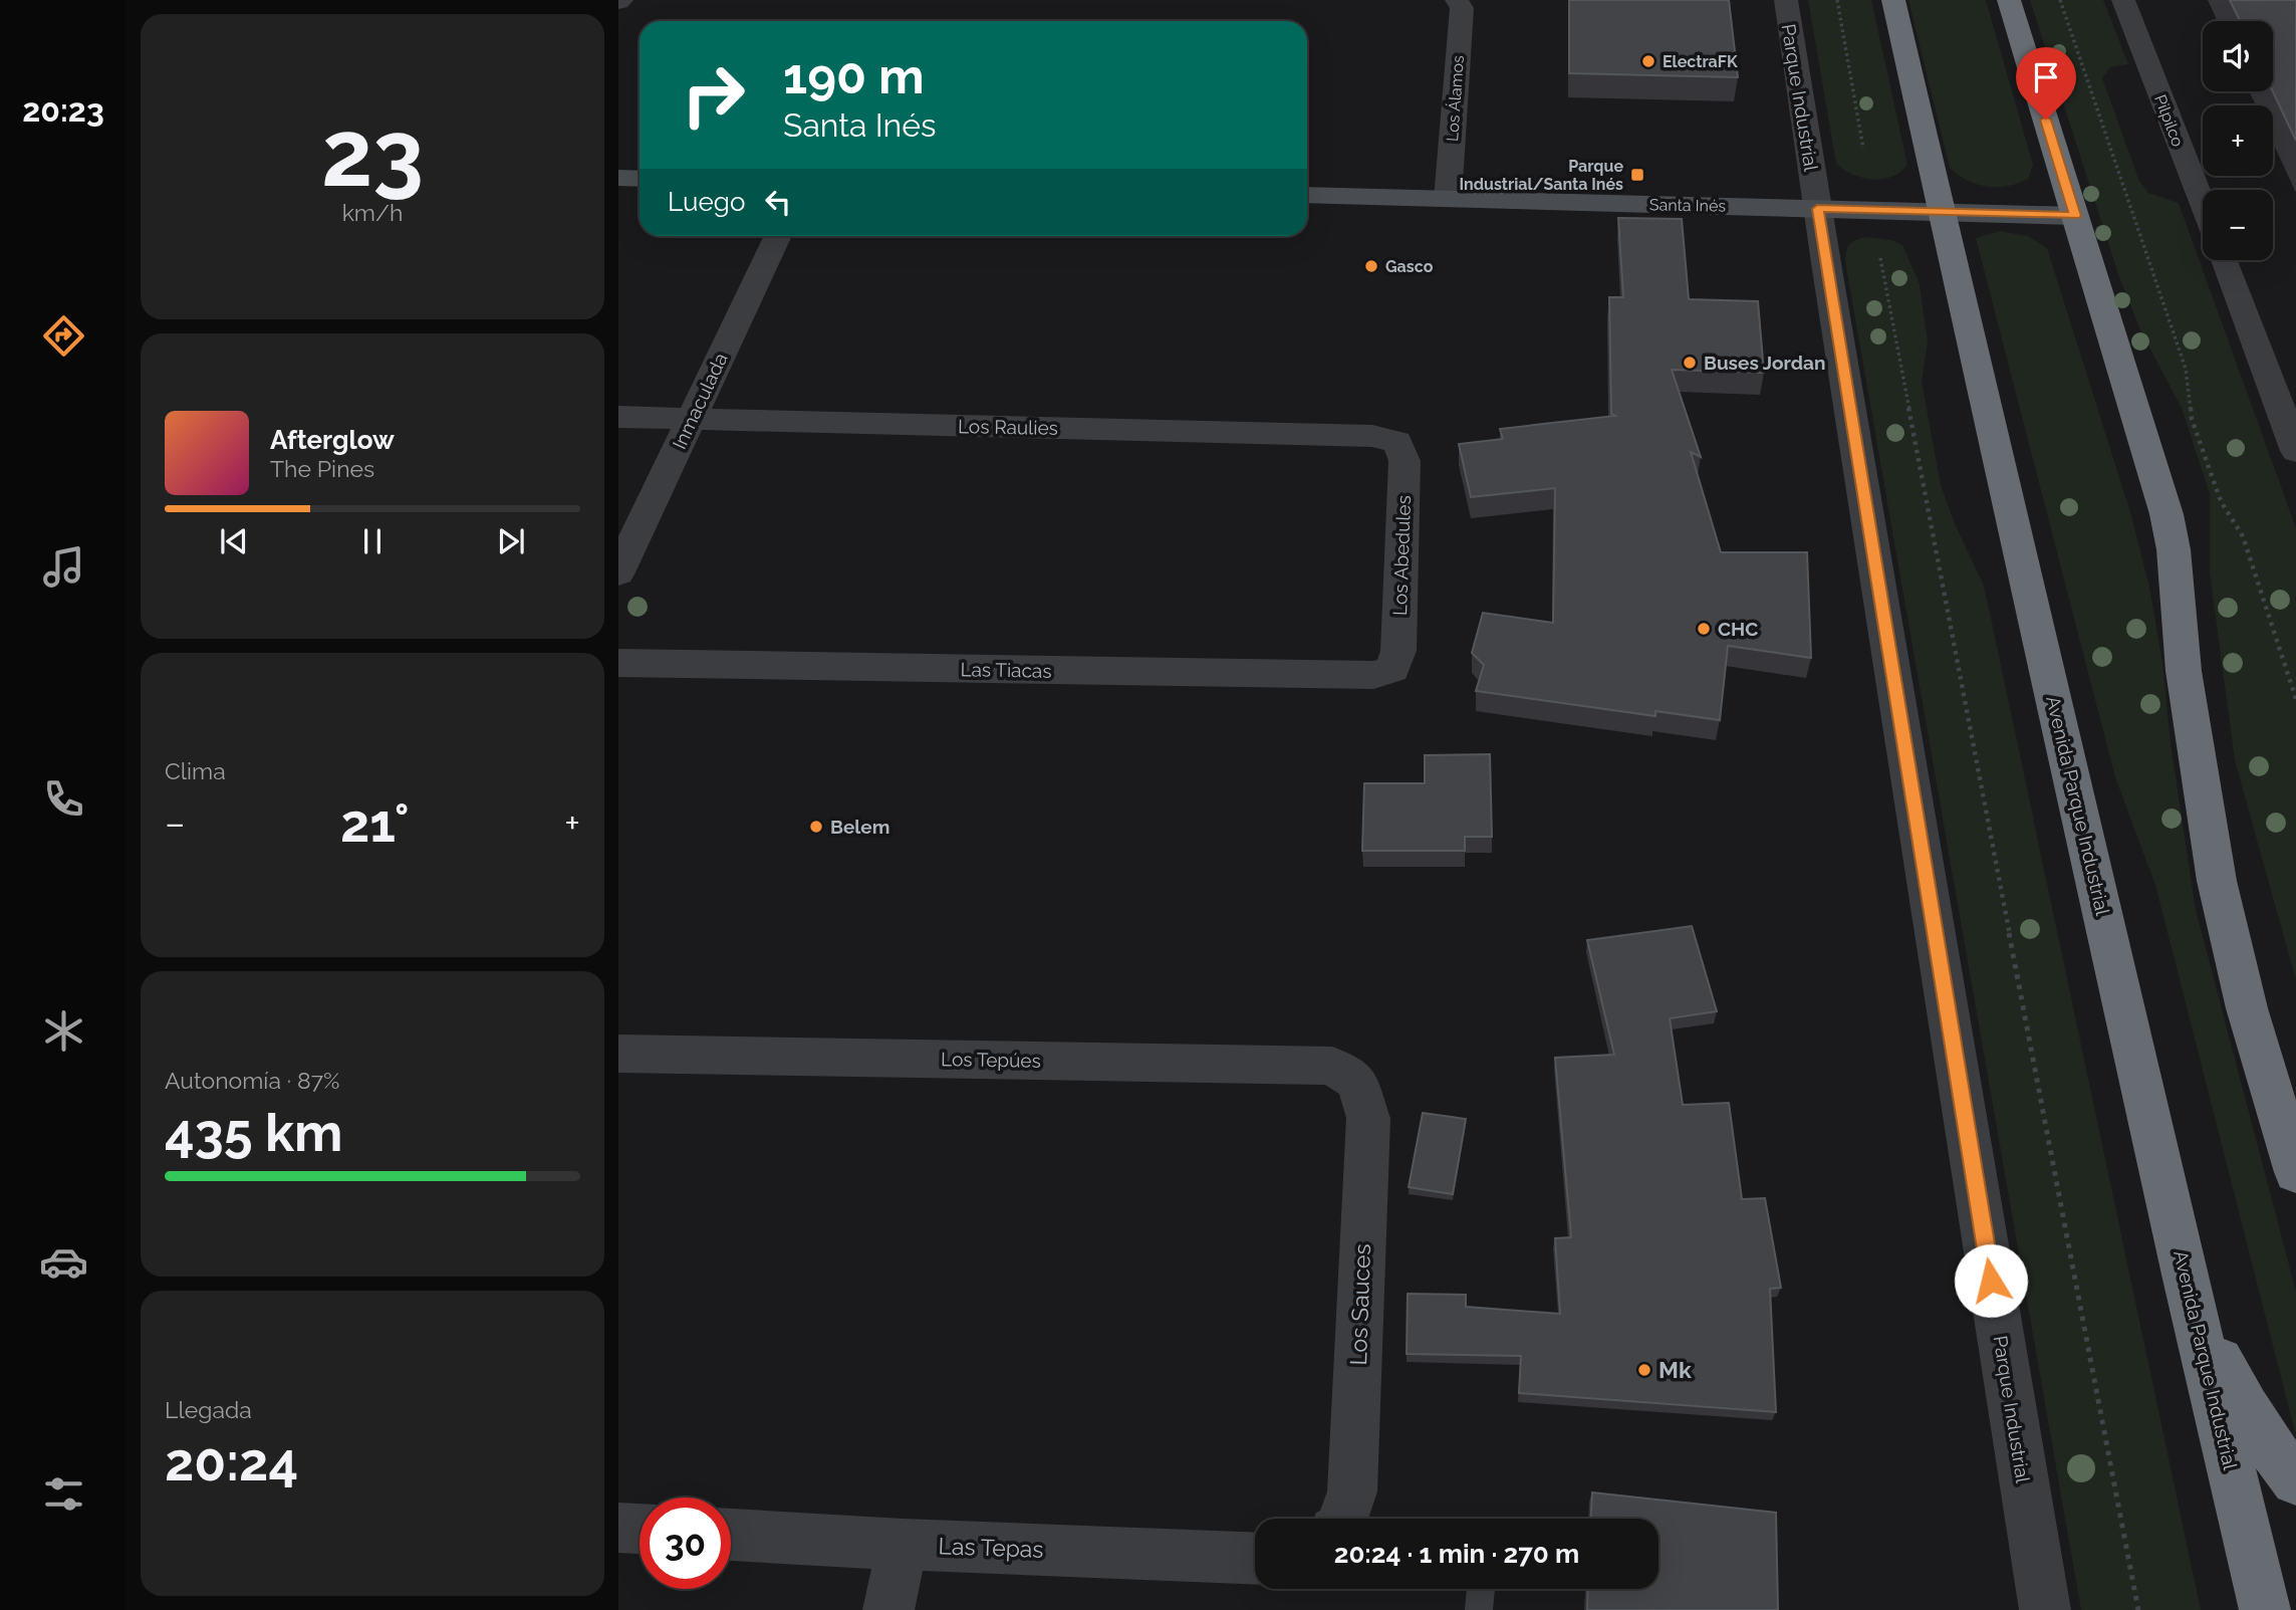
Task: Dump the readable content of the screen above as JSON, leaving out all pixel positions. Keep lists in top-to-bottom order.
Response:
{
  "streets": {
    "highway": ["Avenida Parque Industrial"],
    "main road": ["Santa Inés"],
    "street": [
      "Parque Industrial",
      "Los Álamos",
      "Pilpilco",
      "Inmaculada",
      "Los Raulies",
      "Los Abedules",
      "Las Tiacas",
      "Los Tepúes",
      "Los Sauces",
      "Las Tepas"
    ]
  },
  "crossings": [
    ["Parque Industrial", "Santa Inés"],
    ["Los Álamos", "Santa Inés"],
    ["Santa Inés", "Avenida Parque Industrial"],
    ["Inmaculada", "Los Raulies"],
    ["Los Raulies", "Los Abedules"],
    ["Los Abedules", "Las Tiacas"],
    ["Los Tepúes", "Los Sauces"]
  ],
  "places": {
    "other": [
      "ElectraFK",
      "Gasco",
      "Buses Jordan",
      "CHC",
      "Belem",
      "Mk"
    ],
    "transit": ["Parque Industrial/Santa Inés"]
  },
  "page": {
    "tabs": "20:23",
    "tile": [
      ["23", "km/h"],
      "Clima",
      ["Autonomía · 87%", "435 km"],
      ["Llegada", "20:24"]
    ],
    "map_buttons": ["+", "−"],
    "turn": ["190 m", "Santa Inés"],
    "then": "Luego",
    "song": ["Afterglow", "The Pines"],
    "heat": ["−", "21°", "+"],
    "limit": "30",
    "trip": "20:24 · 1 min · 270 m"
  }
}
